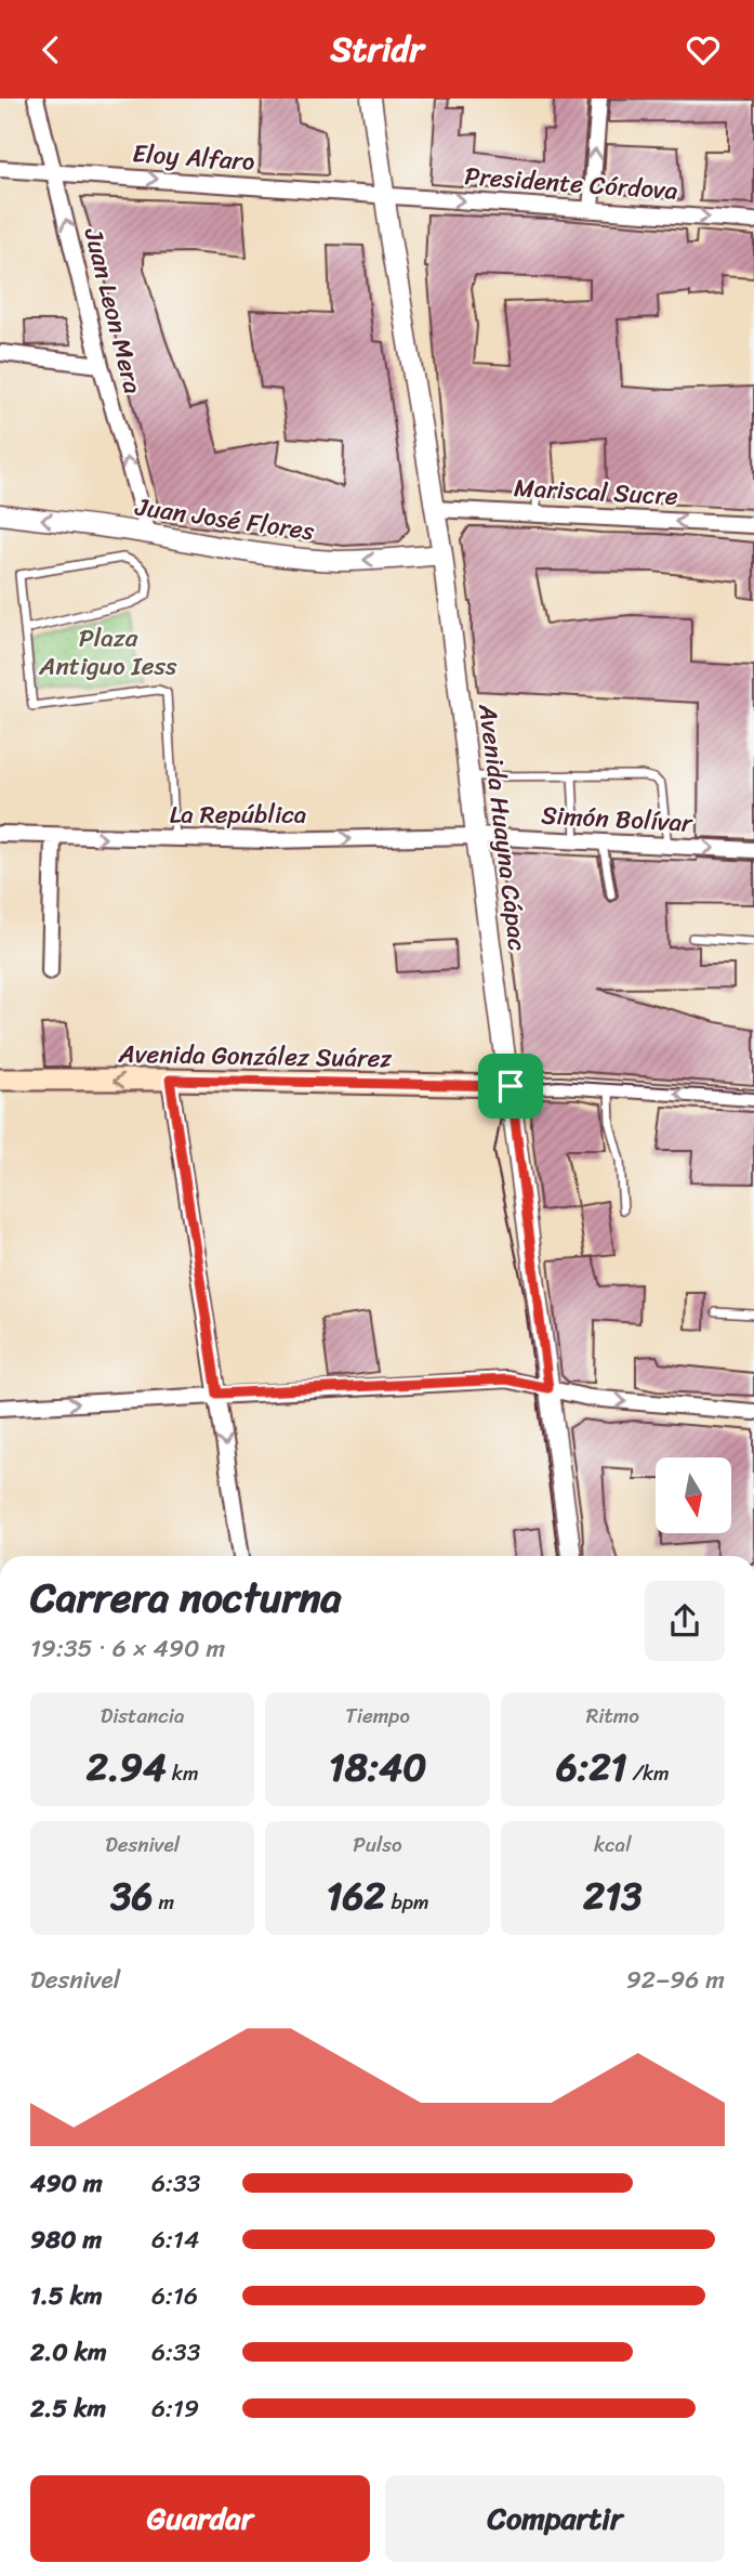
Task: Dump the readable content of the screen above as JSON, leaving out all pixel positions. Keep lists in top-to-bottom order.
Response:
{
  "streets": {
    "main road": ["Avenida González Suárez"],
    "street": [
      "Eloy Alfaro",
      "Presidente Córdova",
      "Juan Leon Mera",
      "Mariscal Sucre",
      "Juan José Flores",
      "La República",
      "Simón Bolívar",
      "Avenida Huayna Cápac"
    ]
  },
  "crossings": [
    ["Eloy Alfaro", "Presidente Córdova"],
    ["Eloy Alfaro", "Juan Leon Mera"],
    ["Eloy Alfaro", "Avenida Huayna Cápac"],
    ["Presidente Córdova", "Avenida Huayna Cápac"],
    ["Juan Leon Mera", "Juan José Flores"],
    ["Mariscal Sucre", "Avenida Huayna Cápac"],
    ["Juan José Flores", "Avenida Huayna Cápac"],
    ["La República", "Simón Bolívar"],
    ["La República", "Avenida Huayna Cápac"],
    ["Simón Bolívar", "Avenida Huayna Cápac"],
    ["Avenida Huayna Cápac", "Avenida González Suárez"]
  ],
  "one_way": [
    "Eloy Alfaro",
    "Presidente Córdova",
    "Juan Leon Mera",
    "Mariscal Sucre",
    "Juan José Flores",
    "La República"
  ],
  "parks": ["Plaza Antiguo Iess"],
  "north": "bottom",
  "page": {
    "header": "Stridr",
    "heading": ["Carrera nocturna", "19:35 · 6 × 490 m"],
    "stats": [
      ["Distancia", "2.94 km"],
      ["Tiempo", "18:40"],
      ["Ritmo", "6:21 /km"],
      ["Desnivel", "36 m"],
      ["Pulso", "162 bpm"],
      ["kcal", "213"]
    ],
    "chart": ["Desnivel", "92–96 m"],
    "list": [
      {
        "name": "490 m",
        "note": "6:33"
      },
      {
        "name": "980 m",
        "note": "6:14"
      },
      {
        "name": "1.5 km",
        "note": "6:16"
      },
      {
        "name": "2.0 km",
        "note": "6:33"
      },
      {
        "name": "2.5 km",
        "note": "6:19"
      }
    ],
    "buttons": ["Guardar", "Compartir"]
  }
}
